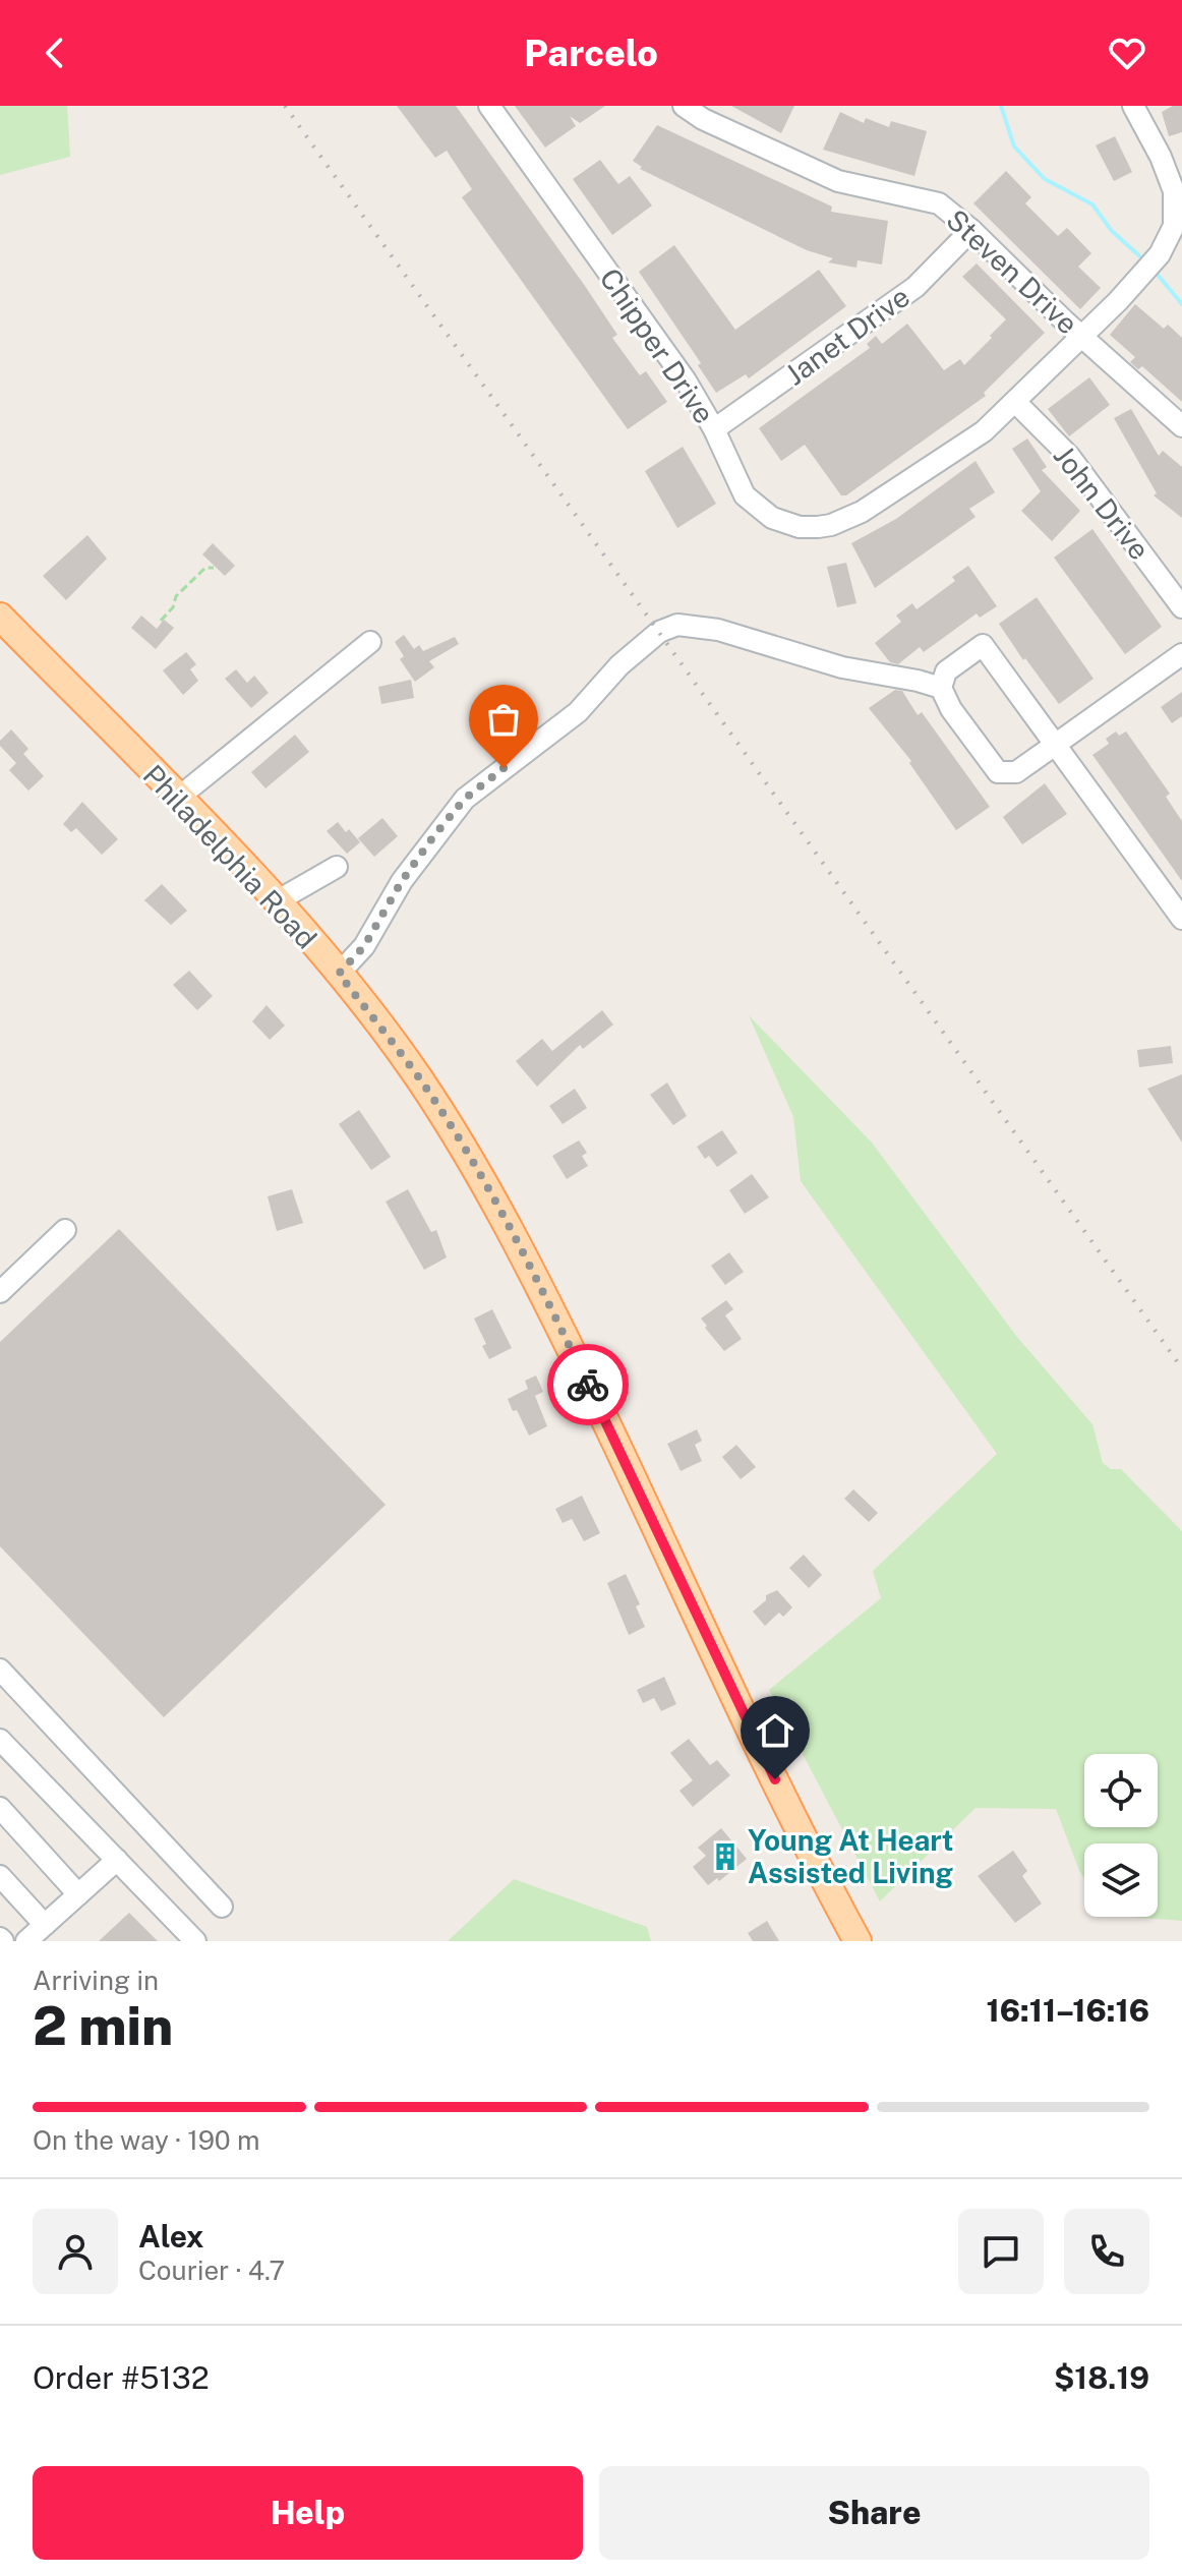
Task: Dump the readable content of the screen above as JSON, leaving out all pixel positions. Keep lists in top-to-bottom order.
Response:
{
  "streets": {
    "main road": ["Philadelphia Road"],
    "street": [
      "Steven Drive",
      "Janet Drive",
      "Chipper Drive",
      "John Drive"
    ]
  },
  "crossings": [
    ["Steven Drive", "Janet Drive"],
    ["Steven Drive", "Chipper Drive"],
    ["Janet Drive", "Chipper Drive"],
    ["Chipper Drive", "John Drive"]
  ],
  "places": {
    "building": ["Young At Heart Assisted Living"]
  },
  "page": {
    "header": "Parcelo",
    "heading": ["2 min", "Arriving in", "16:11–16:16"],
    "panel": [
      "Alex",
      "Courier · 4.7",
      "Order #5132",
      "$18.19"
    ],
    "bar": "On the way · 190 m",
    "buttons": ["Help", "Share"]
  }
}
